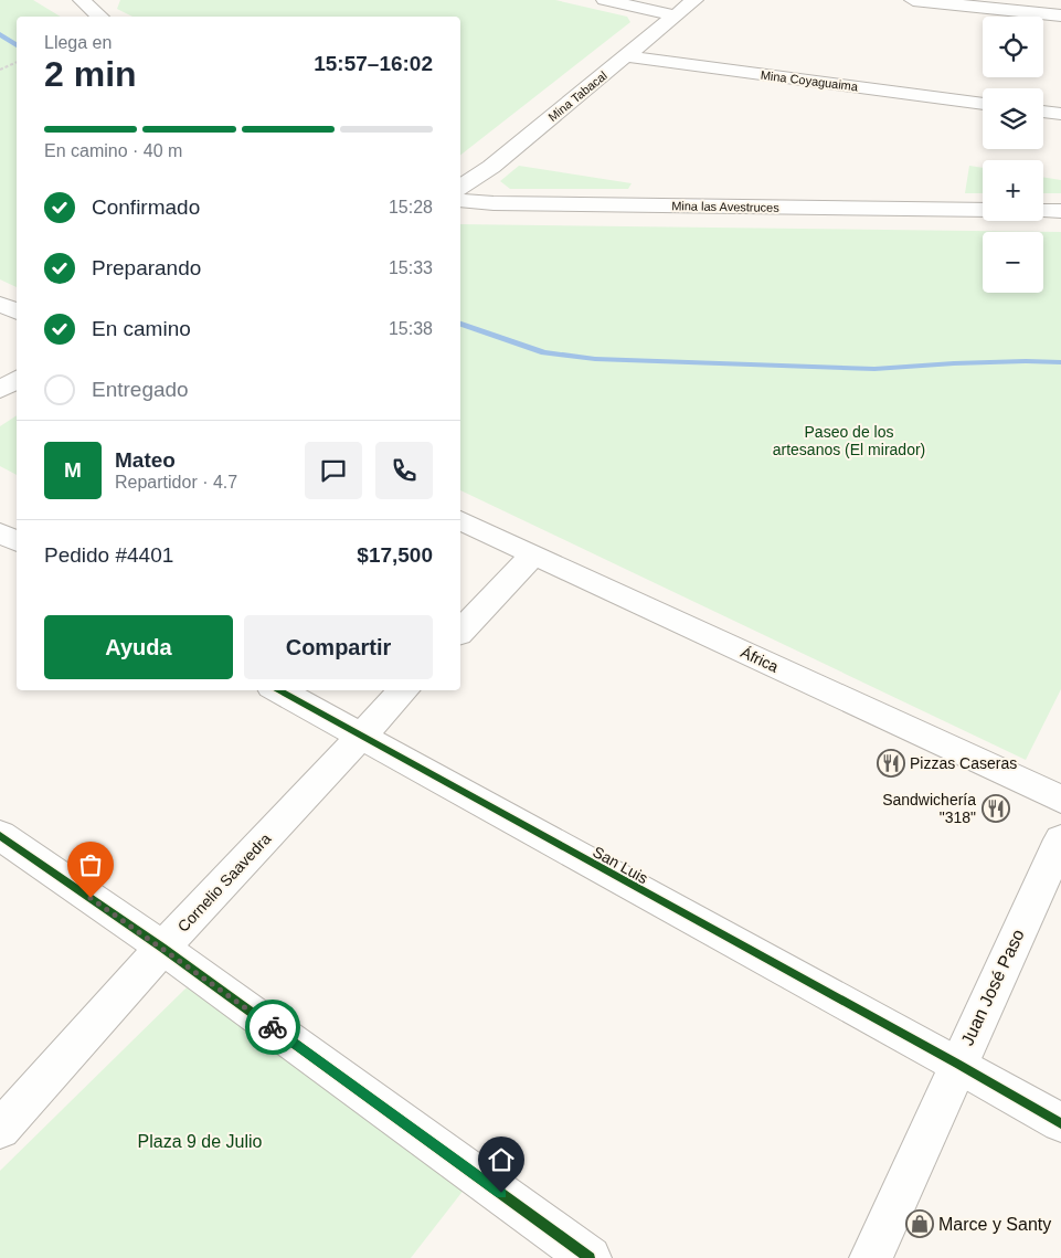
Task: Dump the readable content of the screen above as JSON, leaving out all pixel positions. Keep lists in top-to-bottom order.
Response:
{
  "streets": {
    "street": [
      "Mina Coyaguaima",
      "Mina Tabacal",
      "Mina las Avestruces",
      "África",
      "San Luis",
      "Cornelio Saavedra",
      "Juan José Paso"
    ]
  },
  "crossings": [
    ["Mina Coyaguaima", "Mina Tabacal"],
    ["San Luis", "Cornelio Saavedra"],
    ["San Luis", "Juan José Paso"]
  ],
  "parks": ["Paseo de los artesanos (El mirador)", "Plaza 9 de Julio"],
  "places": {
    "restaurant": ["Pizzas Caseras", "Sandwichería \"318\""],
    "shop": ["Marce y Santy"]
  },
  "page": {
    "map_buttons": ["+", "−"],
    "heading": ["2 min", "Llega en", "15:57–16:02"],
    "panel": [
      "Mateo",
      "Repartidor · 4.7",
      "Pedido #4401",
      "$17,500"
    ],
    "bar": "En camino · 40 m",
    "list": [
      ["Confirmado", "15:28"],
      ["Preparando", "15:33"],
      ["En camino", "15:38"],
      "Entregado"
    ],
    "round": "M",
    "buttons": ["Ayuda", "Compartir"]
  }
}
